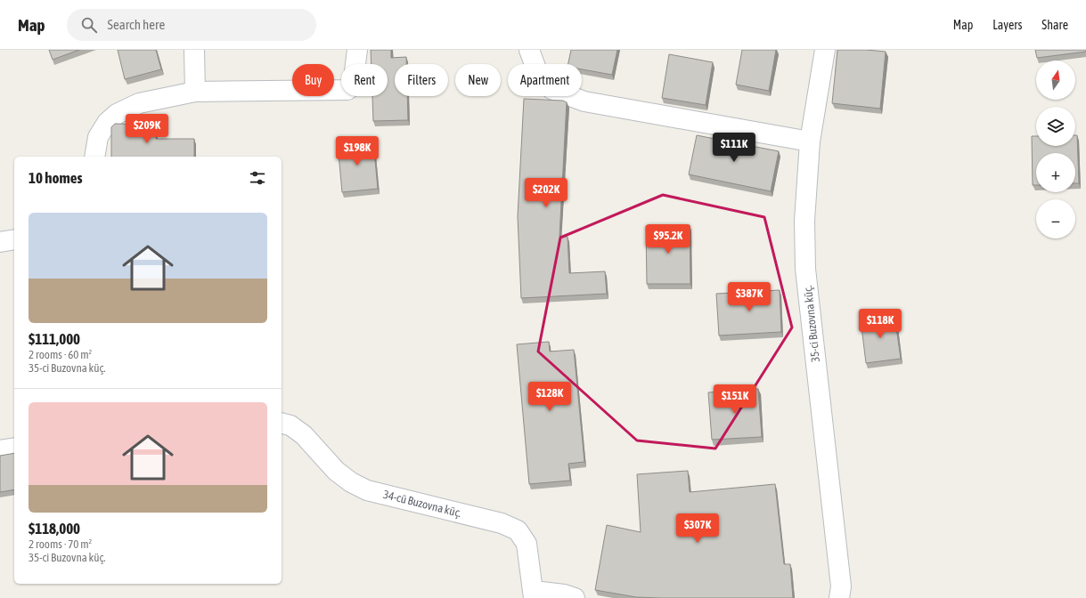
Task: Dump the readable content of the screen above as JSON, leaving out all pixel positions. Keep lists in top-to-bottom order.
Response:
{
  "streets": {
    "street": ["35-ci Buzovna küç.", "34-cü Buzovna küç."]
  },
  "north": "top",
  "page": {
    "header": "Map",
    "search": "Search here",
    "nav": ["Map", "Layers", "Share"],
    "map_buttons": ["+", "−"],
    "chip": [
      "Buy",
      "Rent",
      "Filters",
      "New",
      "Apartment"
    ],
    "price": [
      "$209K",
      "$111K",
      "$198K",
      "$202K",
      "$95.2K",
      "$387K",
      "$118K",
      "$128K",
      "$151K",
      "$307K"
    ],
    "heading": "10 homes",
    "list": [
      {
        "name": "$111,000",
        "note": "2 rooms · 60 m² · 35-ci Buzovna küç."
      },
      {
        "name": "$118,000",
        "note": "2 rooms · 70 m² · 35-ci Buzovna küç."
      }
    ]
  }
}
